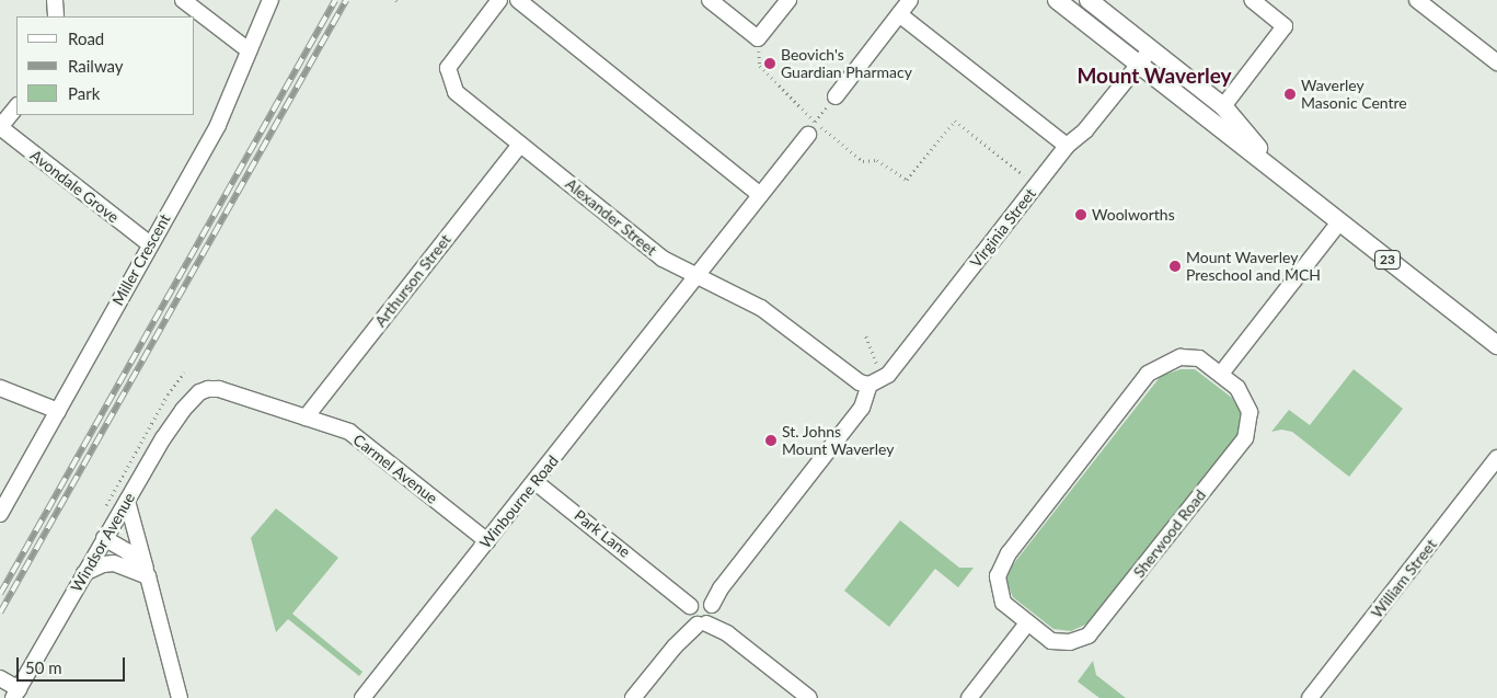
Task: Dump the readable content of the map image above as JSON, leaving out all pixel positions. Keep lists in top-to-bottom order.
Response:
{
  "streets": {
    "main road": ["23"],
    "street": [
      "Avondale Grove",
      "Alexander Street",
      "Virginia Street",
      "Miller Crescent",
      "Arthurson Street",
      "Carmel Avenue",
      "Winbourne Road",
      "Park Lane",
      "Sherwood Road",
      "Windsor Avenue",
      "William Street"
    ]
  },
  "crossings": [
    ["Avondale Grove", "Miller Crescent"],
    ["Alexander Street", "Virginia Street"],
    ["Alexander Street", "Arthurson Street"],
    ["Alexander Street", "Winbourne Road"],
    ["Virginia Street", "23"],
    ["Arthurson Street", "Carmel Avenue"],
    ["Carmel Avenue", "Winbourne Road"],
    ["Carmel Avenue", "Windsor Avenue"],
    ["Winbourne Road", "Park Lane"]
  ],
  "districts": ["Mount Waverley"],
  "places": [
    "Beovich's Guardian Pharmacy",
    "Waverley Masonic Centre",
    "Woolworths",
    "Mount Waverley Preschool and MCH",
    "St. Johns Mount Waverley"
  ],
  "legend": ["Road", "Railway", "Park"],
  "scale_bar": "50 m"
}
